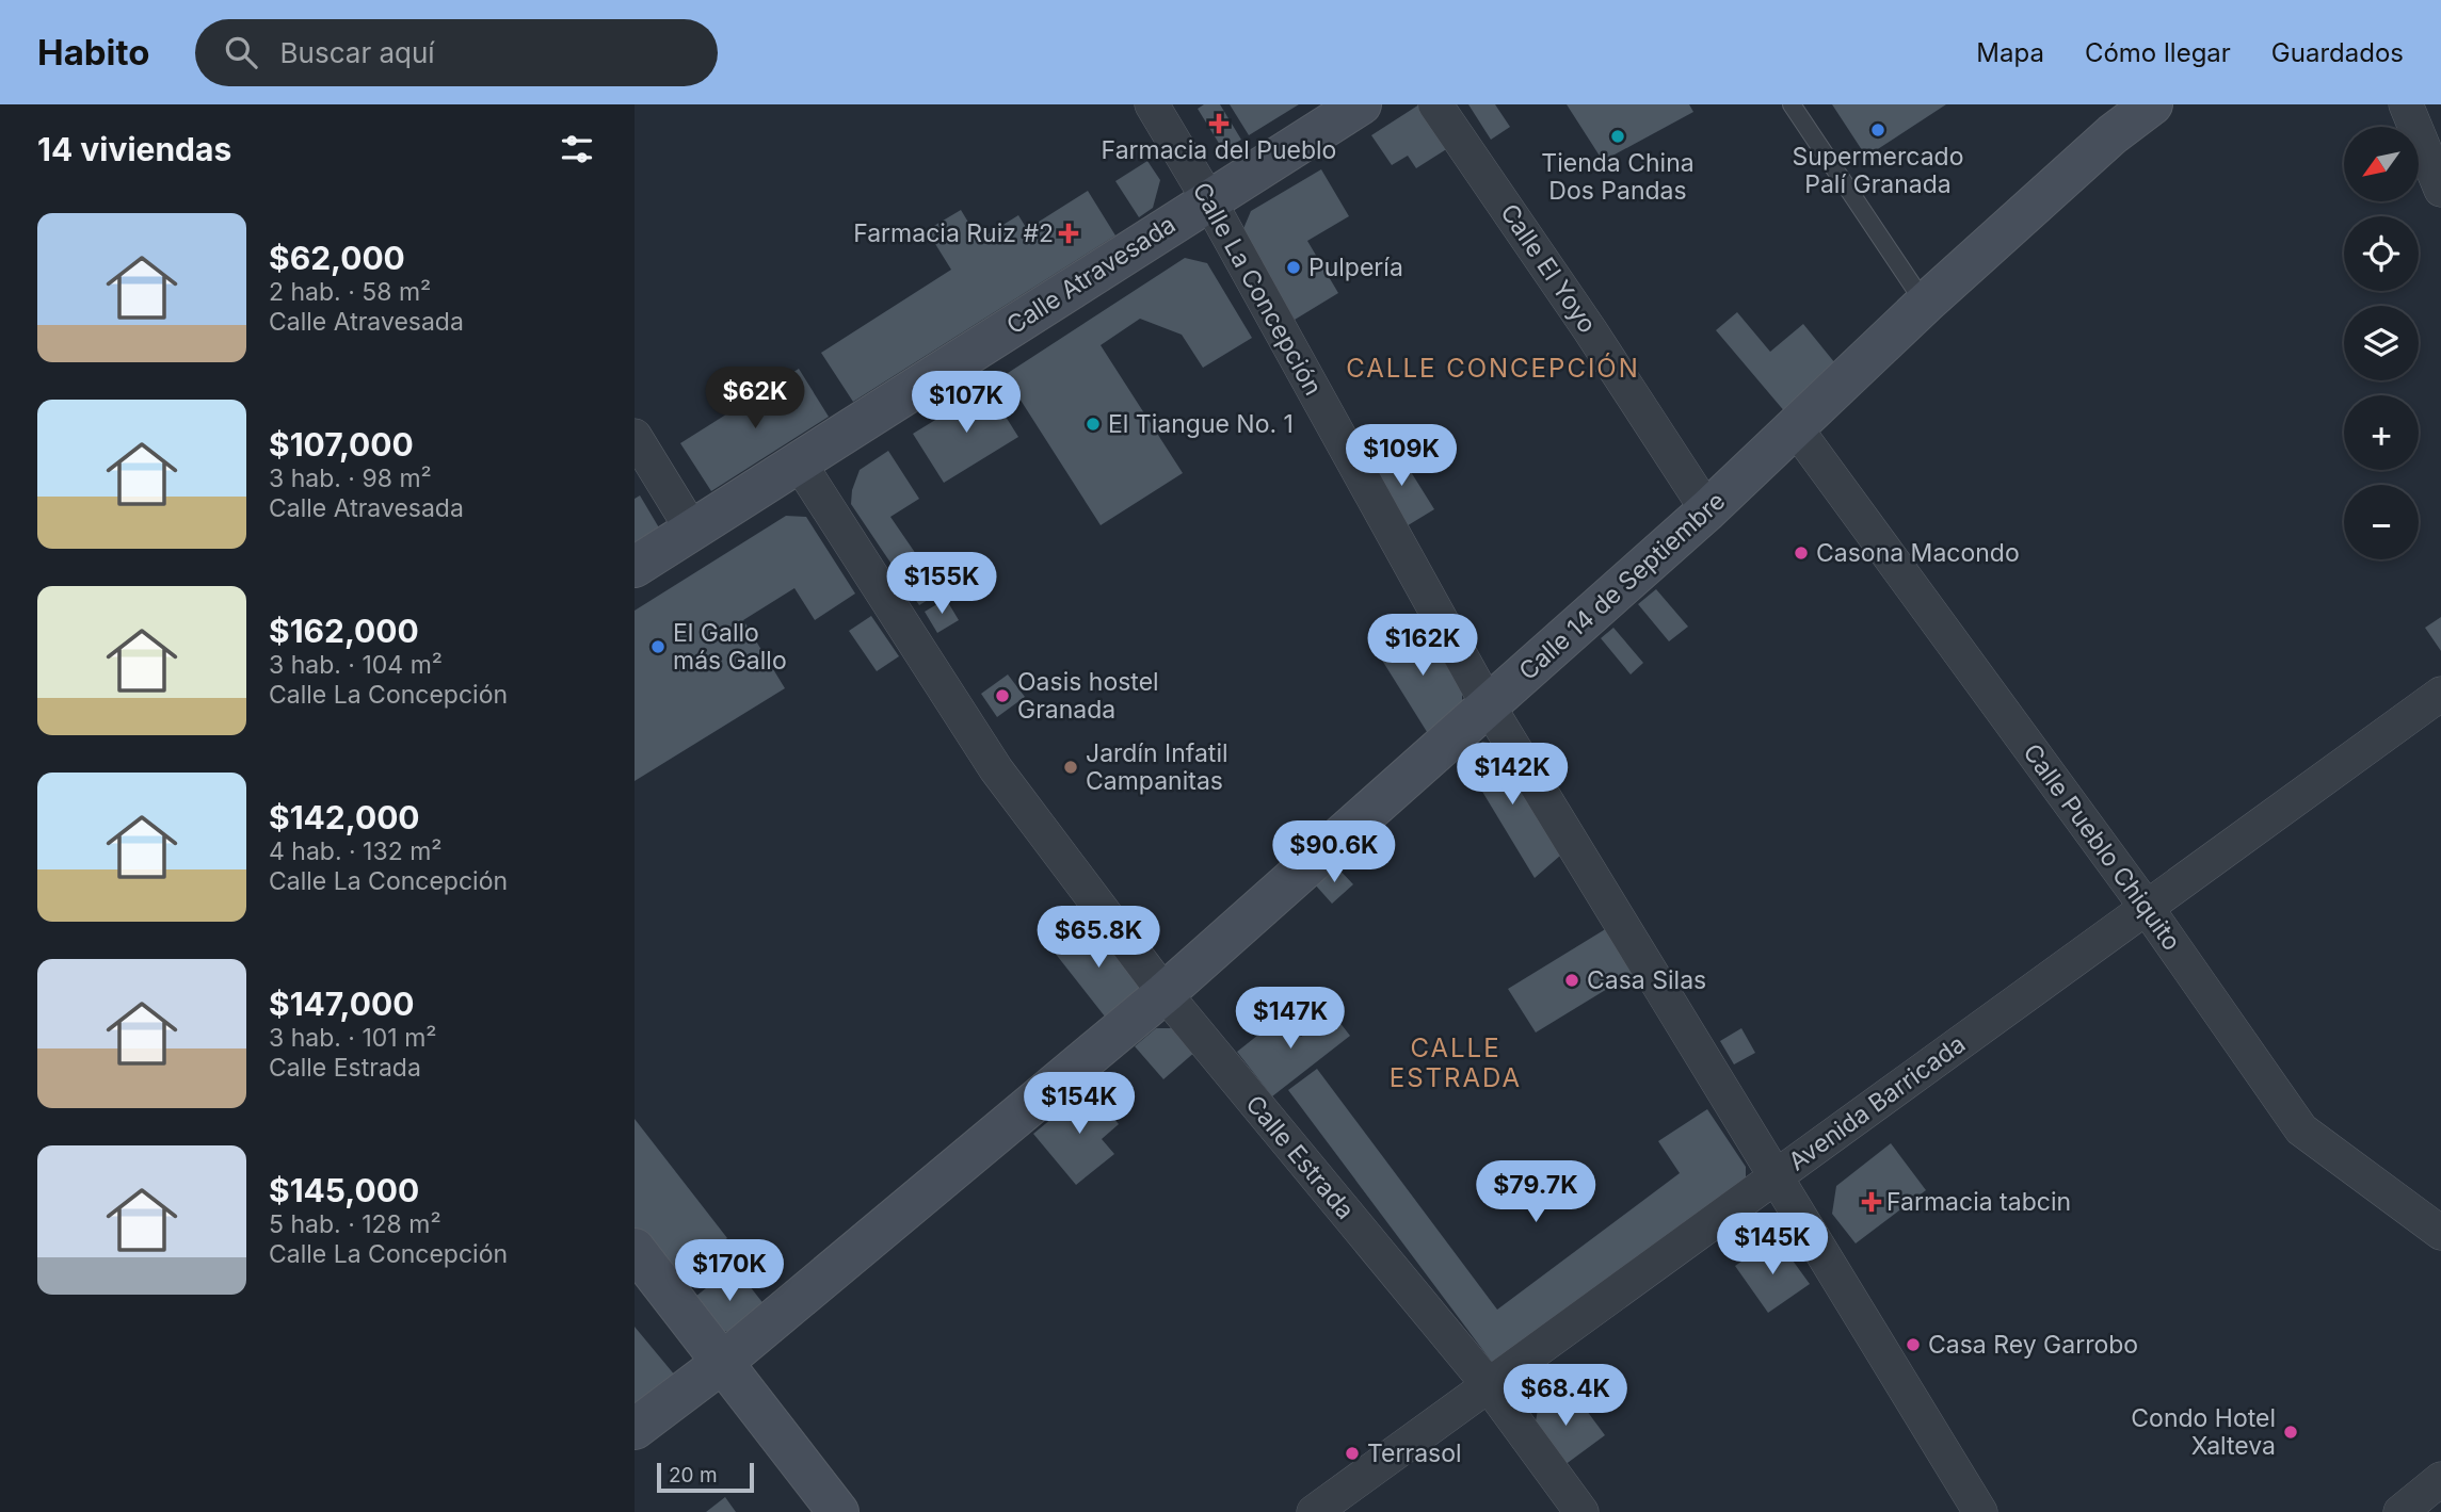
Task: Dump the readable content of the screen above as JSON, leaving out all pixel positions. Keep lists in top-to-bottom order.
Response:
{
  "streets": {
    "street": [
      "Calle El Yoyo",
      "Calle Atravesada",
      "Calle La Concepción",
      "Calle 14 de Septiembre",
      "Calle Pueblo Chiquito",
      "Avenida Barricada",
      "Calle Estrada"
    ]
  },
  "crossings": [
    ["Calle El Yoyo", "Calle 14 de Septiembre"],
    ["Calle Atravesada", "Calle La Concepción"],
    ["Calle Atravesada", "Calle Estrada"],
    ["Calle La Concepción", "Calle 14 de Septiembre"],
    ["Calle La Concepción", "Avenida Barricada"],
    ["Calle 14 de Septiembre", "Calle Pueblo Chiquito"],
    ["Calle 14 de Septiembre", "Calle Estrada"],
    ["Calle Pueblo Chiquito", "Avenida Barricada"],
    ["Avenida Barricada", "Calle Estrada"]
  ],
  "districts": ["CALLE CONCEPCIÓN", "CALLE ESTRADA"],
  "places": {
    "health": ["Farmacia del Pueblo", "Farmacia Ruiz #2", "Farmacia tabcin"],
    "other": [
      "Supermercado Palí Granada",
      "Tienda China Dos Pandas",
      "Pulpería",
      "El Tiangue No. 1",
      "Casona Macondo",
      "El Gallo más Gallo",
      "Oasis hostel Granada",
      "Jardín Infatil Campanitas",
      "Casa Silas",
      "Casa Rey Garrobo",
      "Condo Hotel Xalteva",
      "Terrasol"
    ]
  },
  "scale_bar": "20 m",
  "north": "bottom left",
  "page": {
    "header": "Habito",
    "search": "Buscar aquí",
    "nav": ["Mapa", "Cómo llegar", "Guardados"],
    "heading": "14 viviendas",
    "map_buttons": ["+", "−"],
    "list": [
      {
        "name": "$62,000",
        "note": "2 hab. · 58 m² · Calle Atravesada"
      },
      {
        "name": "$107,000",
        "note": "3 hab. · 98 m² · Calle Atravesada"
      },
      {
        "name": "$162,000",
        "note": "3 hab. · 104 m² · Calle La Concepción"
      },
      {
        "name": "$142,000",
        "note": "4 hab. · 132 m² · Calle La Concepción"
      },
      {
        "name": "$147,000",
        "note": "3 hab. · 101 m² · Calle Estrada"
      },
      {
        "name": "$145,000",
        "note": "5 hab. · 128 m² · Calle La Concepción"
      }
    ],
    "price": [
      "$62K",
      "$107K",
      "$109K",
      "$155K",
      "$162K",
      "$142K",
      "$90.6K",
      "$65.8K",
      "$147K",
      "$154K",
      "$79.7K",
      "$145K",
      "$170K",
      "$68.4K"
    ],
    "scale": "20 m"
  }
}
